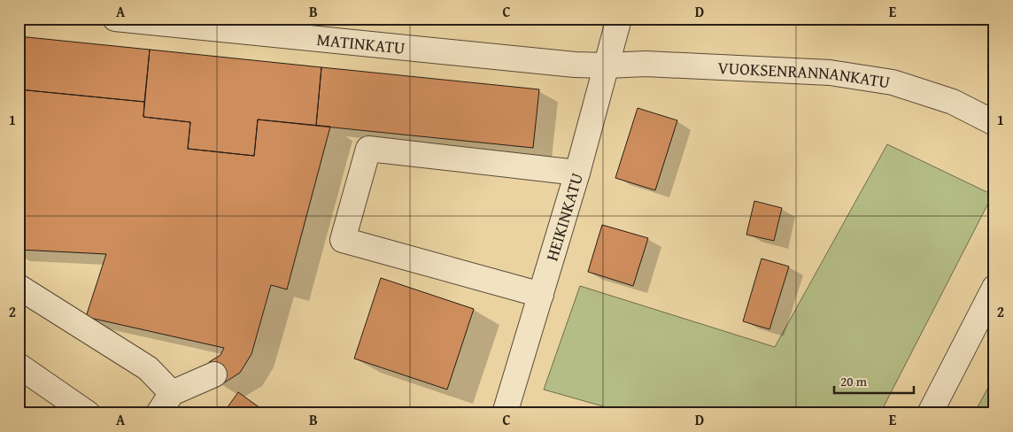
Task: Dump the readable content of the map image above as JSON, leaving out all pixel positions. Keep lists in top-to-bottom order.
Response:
{
  "streets": {
    "street": ["MATINKATU", "VUOKSENRANNANKATU", "HEIKINKATU"]
  },
  "crossings": [
    ["MATINKATU", "VUOKSENRANNANKATU"],
    ["MATINKATU", "HEIKINKATU"],
    ["VUOKSENRANNANKATU", "HEIKINKATU"]
  ],
  "scale_bar": "20 m",
  "grid": {
    "columns": [
      "A",
      "B",
      "C",
      "D",
      "E"
    ],
    "rows": ["1", "2"]
  }
}
